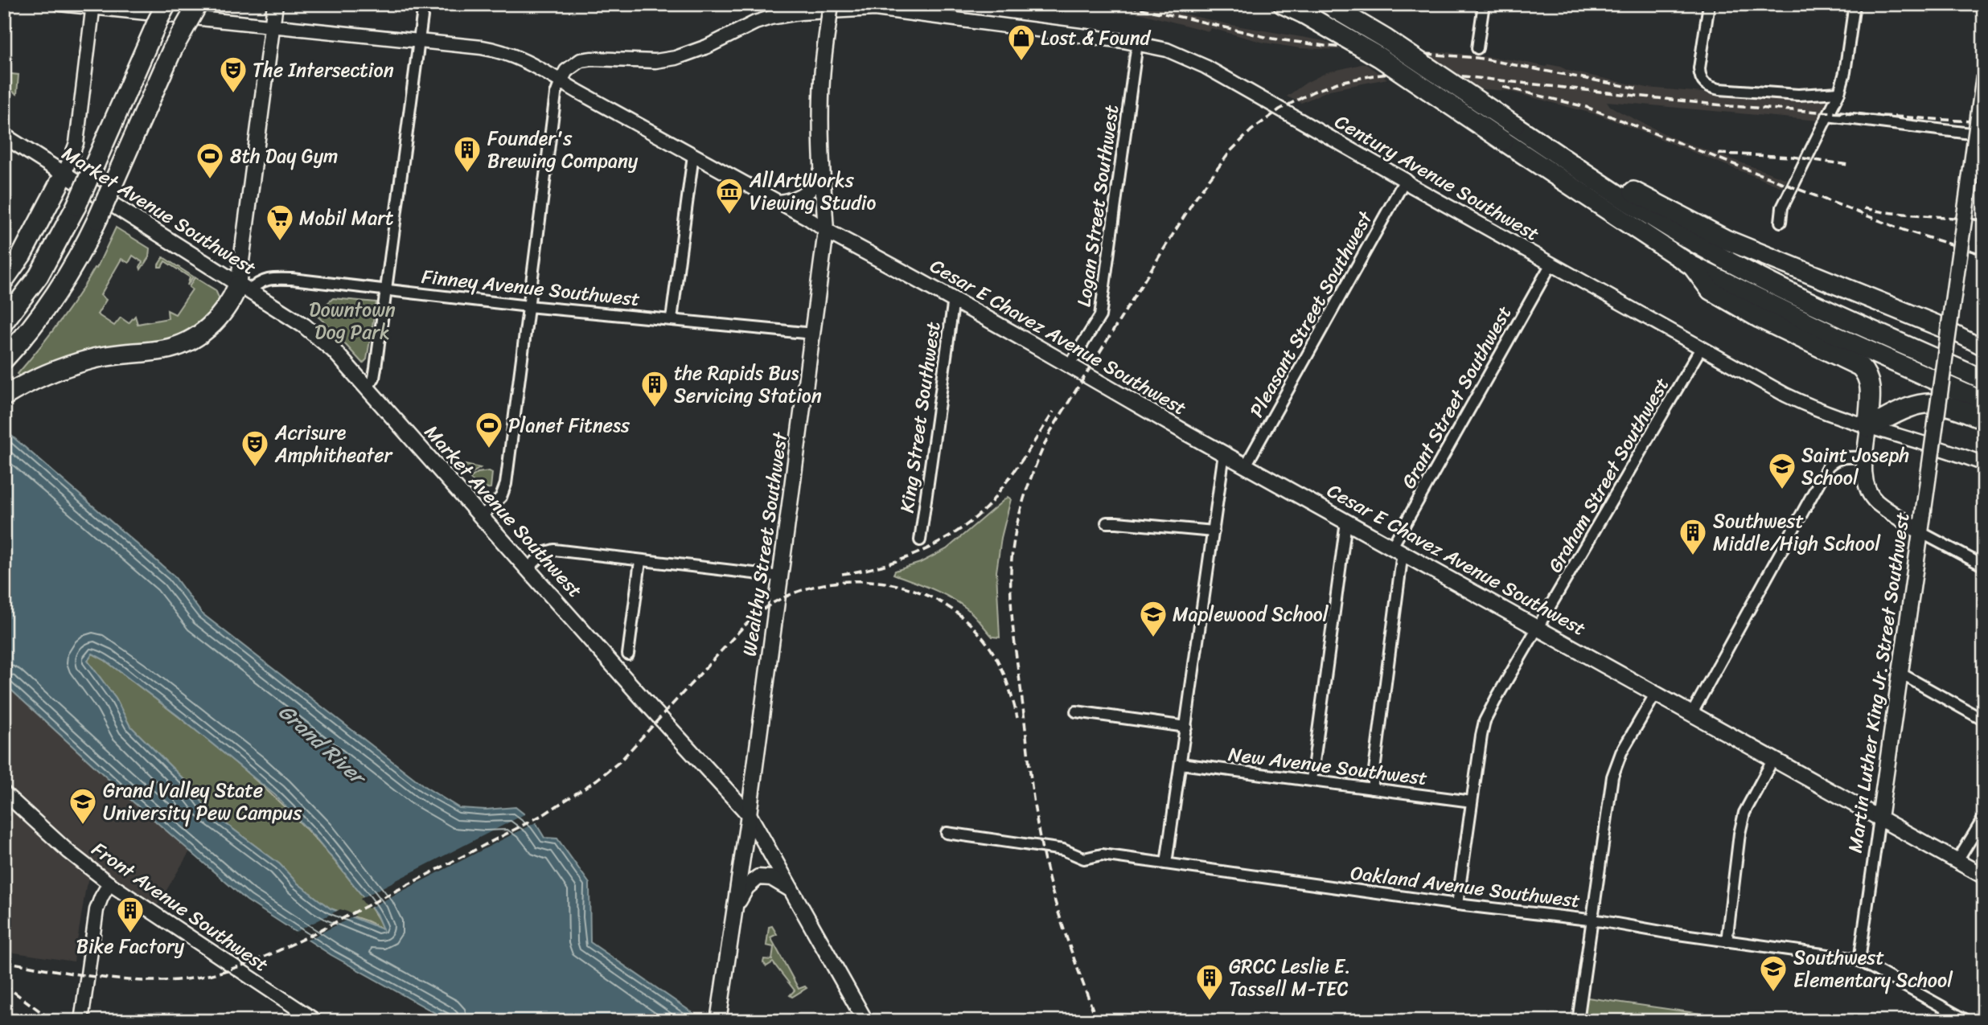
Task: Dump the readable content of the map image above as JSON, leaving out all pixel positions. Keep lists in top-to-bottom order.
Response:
{
  "streets": {
    "main road": [
      "Market Avenue Southwest",
      "Cesar E Chavez Avenue Southwest",
      "Wealthy Street Southwest",
      "Martin Luther King Jr. Street Southwest"
    ],
    "street": [
      "Century Avenue Southwest",
      "Logan Street Southwest",
      "Finney Avenue Southwest",
      "Pleasant Street Southwest",
      "Grant Street Southwest",
      "King Street Southwest",
      "Graham Street Southwest",
      "New Avenue Southwest",
      "Oakland Avenue Southwest",
      "Front Avenue Southwest"
    ]
  },
  "crossings": [
    ["Century Avenue Southwest", "Logan Street Southwest"],
    ["Century Avenue Southwest", "Pleasant Street Southwest"],
    ["Century Avenue Southwest", "Cesar E Chavez Avenue Southwest"],
    ["Century Avenue Southwest", "Grant Street Southwest"],
    ["Century Avenue Southwest", "Graham Street Southwest"],
    ["Logan Street Southwest", "Cesar E Chavez Avenue Southwest"],
    ["Market Avenue Southwest", "Finney Avenue Southwest"],
    ["Market Avenue Southwest", "Wealthy Street Southwest"],
    ["Finney Avenue Southwest", "Wealthy Street Southwest"],
    ["Pleasant Street Southwest", "Cesar E Chavez Avenue Southwest"],
    ["Cesar E Chavez Avenue Southwest", "Grant Street Southwest"],
    ["Cesar E Chavez Avenue Southwest", "King Street Southwest"],
    ["Cesar E Chavez Avenue Southwest", "Graham Street Southwest"],
    ["Cesar E Chavez Avenue Southwest", "Wealthy Street Southwest"],
    ["Cesar E Chavez Avenue Southwest", "Martin Luther King Jr. Street Southwest"],
    ["Grant Street Southwest", "New Avenue Southwest"],
    ["Graham Street Southwest", "New Avenue Southwest"],
    ["Graham Street Southwest", "Oakland Avenue Southwest"],
    ["Martin Luther King Jr. Street Southwest", "Oakland Avenue Southwest"]
  ],
  "water": ["Grand River"],
  "parks": ["Downtown Dog Park"],
  "places": {
    "shop": ["Lost & Found"],
    "theatre": ["The Intersection", "Acrisure Amphitheater"],
    "building": [
      "Founder's Brewing Company",
      "the Rapids Bus Servicing Station",
      "Southwest Middle/High School",
      "Bike Factory",
      "GRCC Leslie E. Tassell M-TEC"
    ],
    "sports": ["8th Day Gym", "Planet Fitness"],
    "museum": ["AllArtWorks Viewing Studio"],
    "supermarket": ["Mobil Mart"],
    "school or university": [
      "Saint Joseph School",
      "Maplewood School",
      "Grand Valley State University Pew Campus",
      "Southwest Elementary School"
    ]
  }
}
